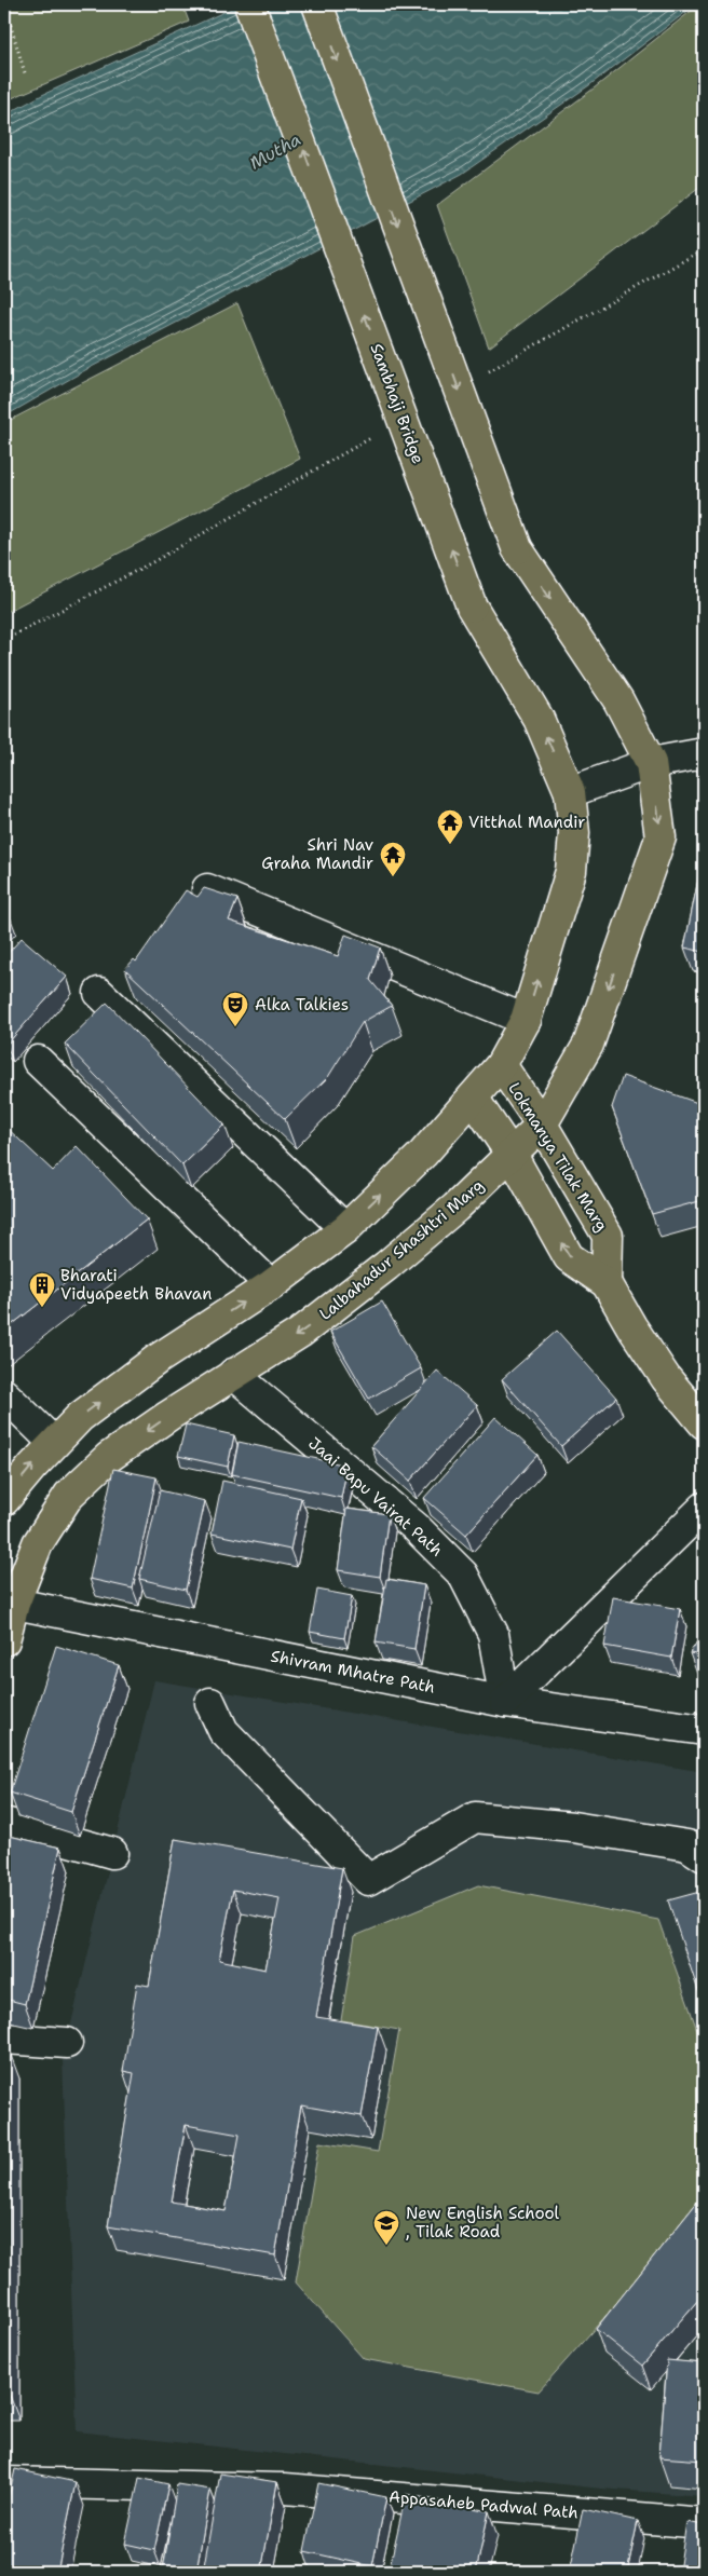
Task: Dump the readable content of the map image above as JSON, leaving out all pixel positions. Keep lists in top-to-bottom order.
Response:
{
  "streets": {
    "main road": ["Sambhaji Bridge", "Lokmanya Tilak Marg", "Lalbahadur Shashtri Marg"],
    "street": ["Jaai Bapu Vairat Path", "Shivram Mhatre Path", "Appasaheb Padwal Path"]
  },
  "crossings": [
    ["Lokmanya Tilak Marg", "Lalbahadur Shashtri Marg"],
    ["Lalbahadur Shashtri Marg", "Jaai Bapu Vairat Path"],
    ["Lalbahadur Shashtri Marg", "Shivram Mhatre Path"],
    ["Jaai Bapu Vairat Path", "Shivram Mhatre Path"]
  ],
  "water": ["Mutha"],
  "places": {
    "temple": ["Vitthal Mandir", "Shri Nav Graha Mandir"],
    "theatre": ["Alka Talkies"],
    "building": ["Bharati Vidyapeeth Bhavan"],
    "school or university": ["New English School , Tilak Road"]
  }
}
